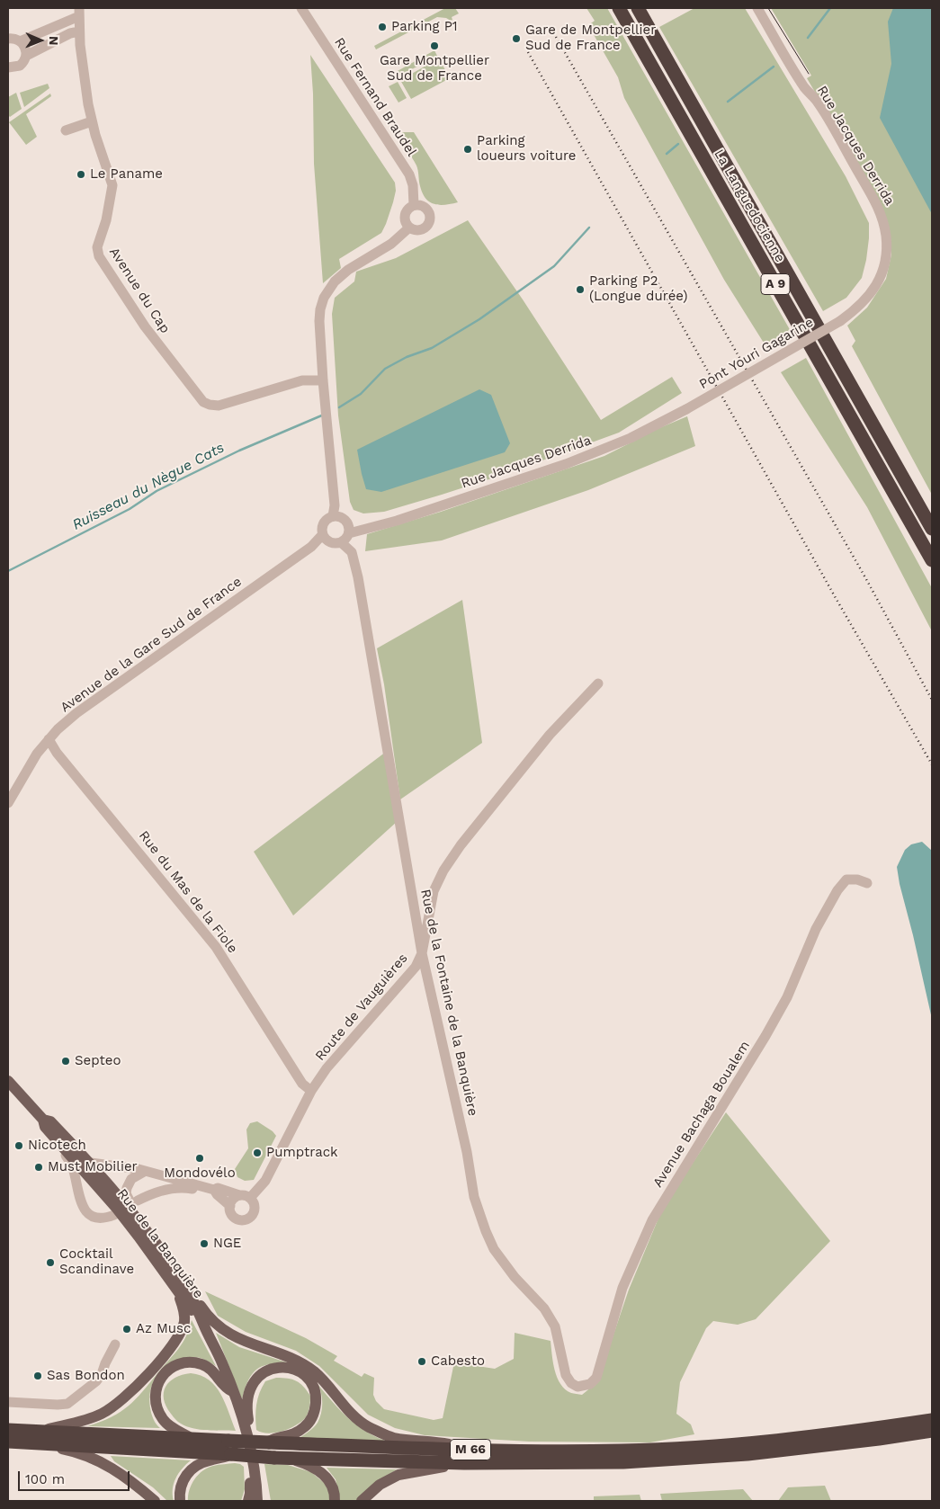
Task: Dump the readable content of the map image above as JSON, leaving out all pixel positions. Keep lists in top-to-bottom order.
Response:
{
  "streets": {
    "highway": ["La Languedocienne", "A 9", "M 66"],
    "main road": ["Rue de la Banquière"],
    "street": [
      "Rue Fernand Braudel",
      "Rue Jacques Derrida",
      "Avenue du Cap",
      "Pont Youri Gagarine",
      "Avenue de la Gare Sud de France",
      "Rue du Mas de la Fiole",
      "Rue de la Fontaine de la Banquière",
      "Route de Vauguières",
      "Avenue Bachaga Boualem"
    ]
  },
  "crossings": [
    ["Rue Jacques Derrida", "Pont Youri Gagarine"],
    ["Avenue de la Gare Sud de France", "Rue du Mas de la Fiole"],
    ["Rue du Mas de la Fiole", "Route de Vauguières"],
    ["Rue de la Fontaine de la Banquière", "Route de Vauguières"],
    ["Rue de la Fontaine de la Banquière", "Avenue Bachaga Boualem"],
    ["Rue de la Banquière", "M 66"]
  ],
  "water": ["Ruisseau du Nègue Cats"],
  "places": [
    "Parking P1",
    "Gare de Montpellier Sud de France",
    "Gare Montpellier Sud de France",
    "Parking loueurs voiture",
    "Le Paname",
    "Parking P2 (Longue durée)",
    "Septeo",
    "Nicotech",
    "Pumptrack",
    "Mondovélo",
    "Must Mobilier",
    "NGE",
    "Cocktail Scandinave",
    "Az Musc",
    "Cabesto",
    "Sas Bondon"
  ],
  "scale_bar": "100 m",
  "north": "right"
}
